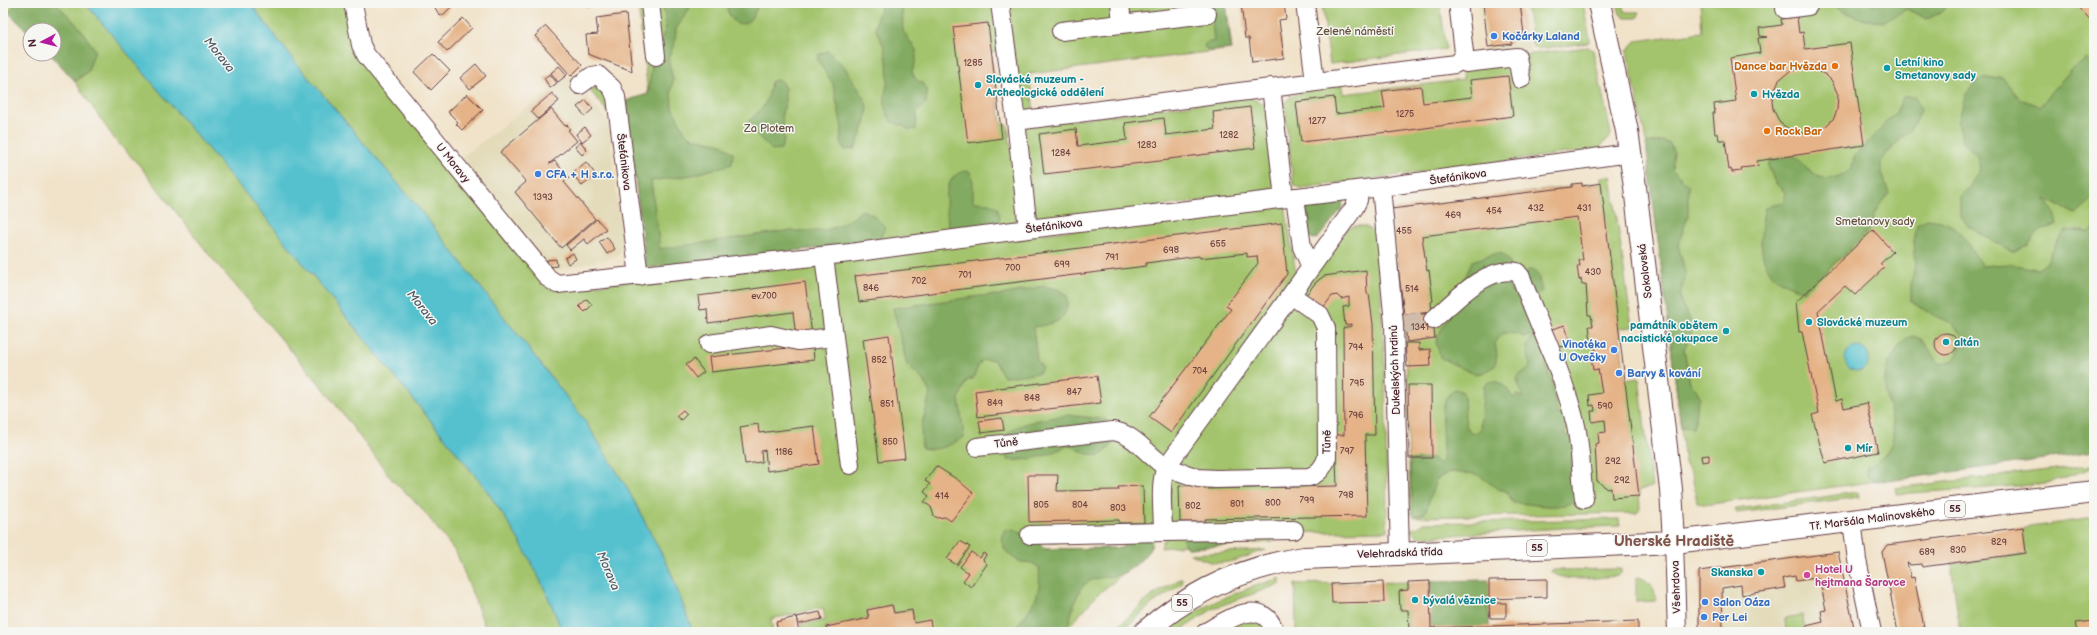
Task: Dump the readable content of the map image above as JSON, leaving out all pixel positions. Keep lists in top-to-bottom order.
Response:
{
  "streets": {
    "main road": [
      "Sokolovská",
      "55",
      "Tř. Maršála Malinovského",
      "Velehradská třída"
    ],
    "street": [
      "Štefánikova",
      "U Moravy",
      "Dukelských hrdinů",
      "Tůně",
      "Všehrdova"
    ]
  },
  "crossings": [
    ["Štefánikova", "U Moravy"],
    ["Štefánikova", "Sokolovská"],
    ["Štefánikova", "Dukelských hrdinů"],
    ["Sokolovská", "Tř. Maršála Malinovského"],
    ["Sokolovská", "Velehradská třída"],
    ["Sokolovská", "Všehrdova"],
    ["Dukelských hrdinů", "Velehradská třída"],
    ["Tř. Maršála Malinovského", "Velehradská třída"],
    ["Tř. Maršála Malinovského", "Všehrdova"],
    ["Velehradská třída", "Všehrdova"]
  ],
  "districts": ["Uherské Hradiště"],
  "water": ["Morava"],
  "parks": ["Zelené náměstí", "Za Plotem", "Smetanovy sady"],
  "places": [
    "Kočárky Laland",
    "Dance bar Hvězda",
    "Letní kino Smetanovy sady",
    "Slovácké muzeum - Archeologické oddělení",
    "Hvězda",
    "Rock Bar",
    "CFA + H s.r.o.",
    "Slovácké muzeum",
    "památník obětem nacistické okupace",
    "altán",
    "Vinotéka U Ovečky",
    "Barvy & kování",
    "Mír",
    "Skanska",
    "Hotel U hejtmana Šarovce",
    "bývalá věznice",
    "Salon Oáza",
    "Per Lei"
  ],
  "house_numbers": [
    "1285",
    "1275",
    "1277",
    "1282",
    "1283",
    "1284",
    "1393",
    "432",
    "431",
    "454",
    "469",
    "455",
    "655",
    "698",
    "791",
    "699",
    "700",
    "430",
    "701",
    "702",
    "846",
    "514",
    "ev.700",
    "1341",
    "794",
    "852",
    "704",
    "795",
    "847",
    "848",
    "849",
    "851",
    "590",
    "796",
    "850",
    "797",
    "1186",
    "292",
    "292",
    "798",
    "414",
    "799",
    "800",
    "801",
    "805",
    "804",
    "802",
    "803",
    "829",
    "830",
    "689"
  ],
  "north": "left"
}
